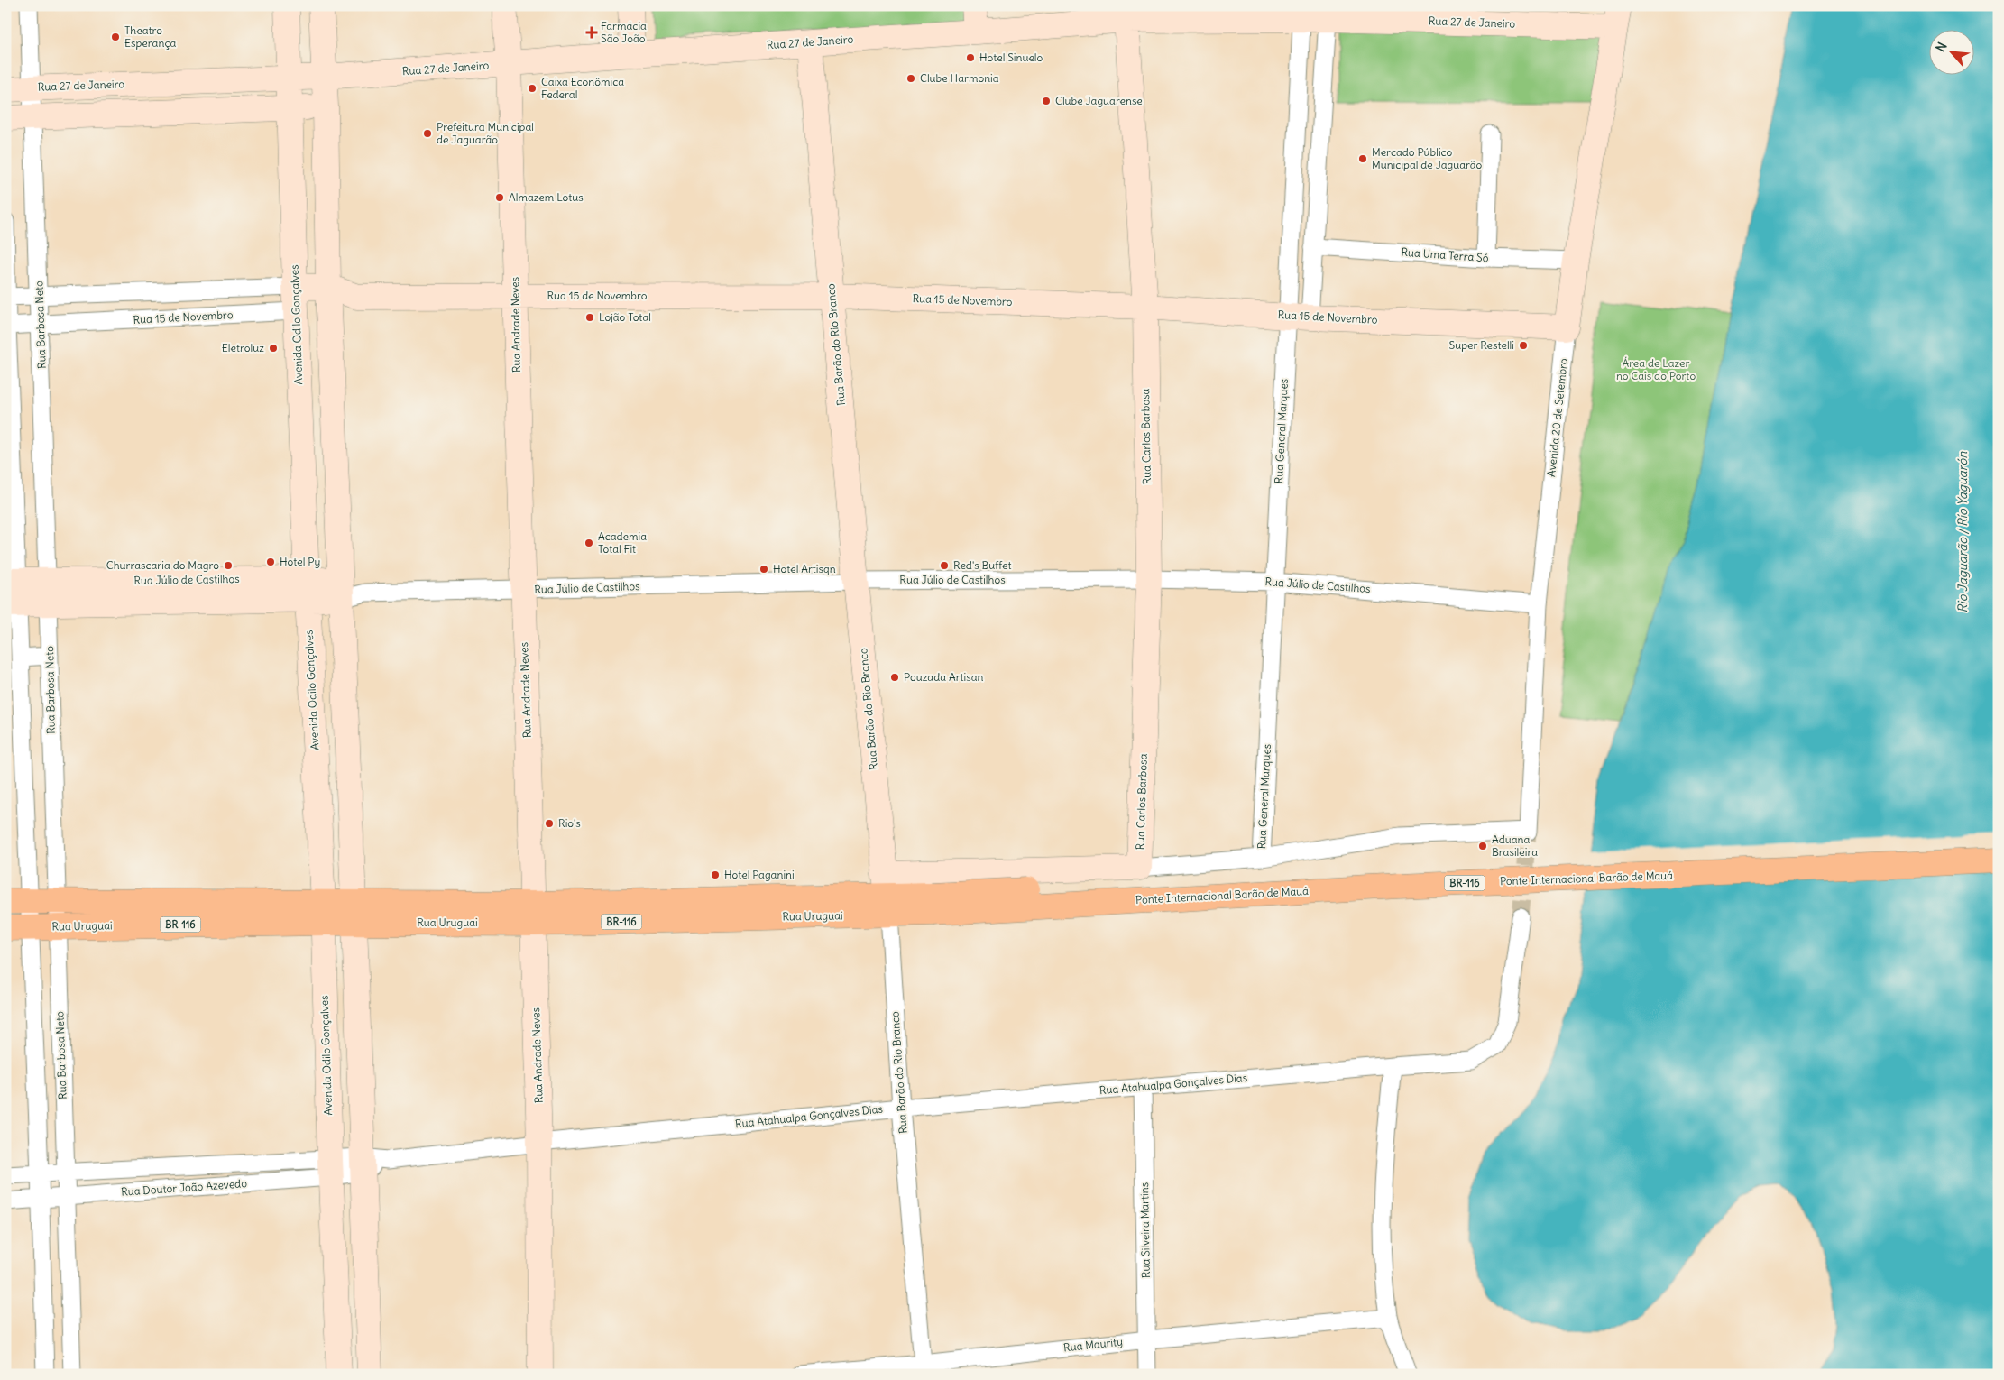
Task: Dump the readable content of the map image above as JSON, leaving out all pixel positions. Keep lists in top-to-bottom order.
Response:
{
  "streets": {
    "highway": ["Ponte Internacional Barão de Mauá", "BR-116", "Rua Uruguai"],
    "street": [
      "Rua 27 de Janeiro",
      "Rua Uma Terra Só",
      "Rua 15 de Novembro",
      "Rua Barbosa Neto",
      "Avenida Odilo Gonçalves",
      "Rua Andrade Neves",
      "Rua Barão do Rio Branco",
      "Avenida 20 de Setembro",
      "Rua General Marques",
      "Rua Carlos Barbosa",
      "Rua Júlio de Castilhos",
      "Rua Atahualpa Gonçalves Dias",
      "Rua Doutor João Azevedo",
      "Rua Silveira Martins",
      "Rua Maurity"
    ]
  },
  "crossings": [
    ["Rua 27 de Janeiro", "Rua Barbosa Neto"],
    ["Rua 27 de Janeiro", "Avenida Odilo Gonçalves"],
    ["Rua 27 de Janeiro", "Rua Andrade Neves"],
    ["Rua 27 de Janeiro", "Rua Barão do Rio Branco"],
    ["Rua 27 de Janeiro", "Avenida 20 de Setembro"],
    ["Rua 27 de Janeiro", "Rua General Marques"],
    ["Rua 27 de Janeiro", "Rua Carlos Barbosa"],
    ["Rua Uma Terra Só", "Avenida 20 de Setembro"],
    ["Rua 15 de Novembro", "Rua Barbosa Neto"],
    ["Rua 15 de Novembro", "Avenida Odilo Gonçalves"],
    ["Rua 15 de Novembro", "Rua Andrade Neves"],
    ["Rua 15 de Novembro", "Rua Barão do Rio Branco"],
    ["Rua 15 de Novembro", "Avenida 20 de Setembro"],
    ["Rua 15 de Novembro", "Rua General Marques"],
    ["Rua 15 de Novembro", "Rua Carlos Barbosa"],
    ["Rua Barbosa Neto", "Rua Júlio de Castilhos"],
    ["Rua Barbosa Neto", "Rua Uruguai"],
    ["Rua Barbosa Neto", "Rua Doutor João Azevedo"],
    ["Avenida Odilo Gonçalves", "Rua Júlio de Castilhos"],
    ["Avenida Odilo Gonçalves", "Rua Uruguai"],
    ["Avenida Odilo Gonçalves", "Rua Doutor João Azevedo"],
    ["Rua Andrade Neves", "Rua Júlio de Castilhos"],
    ["Rua Andrade Neves", "Rua Uruguai"],
    ["Rua Andrade Neves", "Rua Atahualpa Gonçalves Dias"],
    ["Rua Barão do Rio Branco", "Rua Júlio de Castilhos"],
    ["Rua Barão do Rio Branco", "BR-116"],
    ["Rua Barão do Rio Branco", "Rua Uruguai"],
    ["Rua Barão do Rio Branco", "Rua Atahualpa Gonçalves Dias"],
    ["Rua Barão do Rio Branco", "Rua Maurity"],
    ["Avenida 20 de Setembro", "Rua General Marques"],
    ["Avenida 20 de Setembro", "Rua Júlio de Castilhos"],
    ["Rua General Marques", "Rua Júlio de Castilhos"],
    ["Rua Carlos Barbosa", "Rua Júlio de Castilhos"],
    ["Ponte Internacional Barão de Mauá", "BR-116"],
    ["BR-116", "Rua Uruguai"],
    ["Rua Atahualpa Gonçalves Dias", "Rua Doutor João Azevedo"],
    ["Rua Atahualpa Gonçalves Dias", "Rua Silveira Martins"],
    ["Rua Silveira Martins", "Rua Maurity"]
  ],
  "water": ["Rio Jaguarão / Río Yaguarón"],
  "parks": ["Área de Lazer no Cais do Porto"],
  "places": {
    "health": ["Farmácia São João"],
    "other": [
      "Theatro Esperança",
      "Hotel Sinuelo",
      "Clube Harmonia",
      "Caixa Econômica Federal",
      "Clube Jaguarense",
      "Prefeitura Municipal de Jaguarão",
      "Mercado Público Municipal de Jaguarão",
      "Almazem Lotus",
      "Lojão Total",
      "Super Restelli",
      "Eletroluz",
      "Academia Total Fit",
      "Hotel Py",
      "Churrascaria do Magro",
      "Red's Buffet",
      "Hotel Artisqn",
      "Pouzada Artisan",
      "Rio's",
      "Aduana Brasileira",
      "Hotel Paganini"
    ]
  },
  "north": "top left"
}
